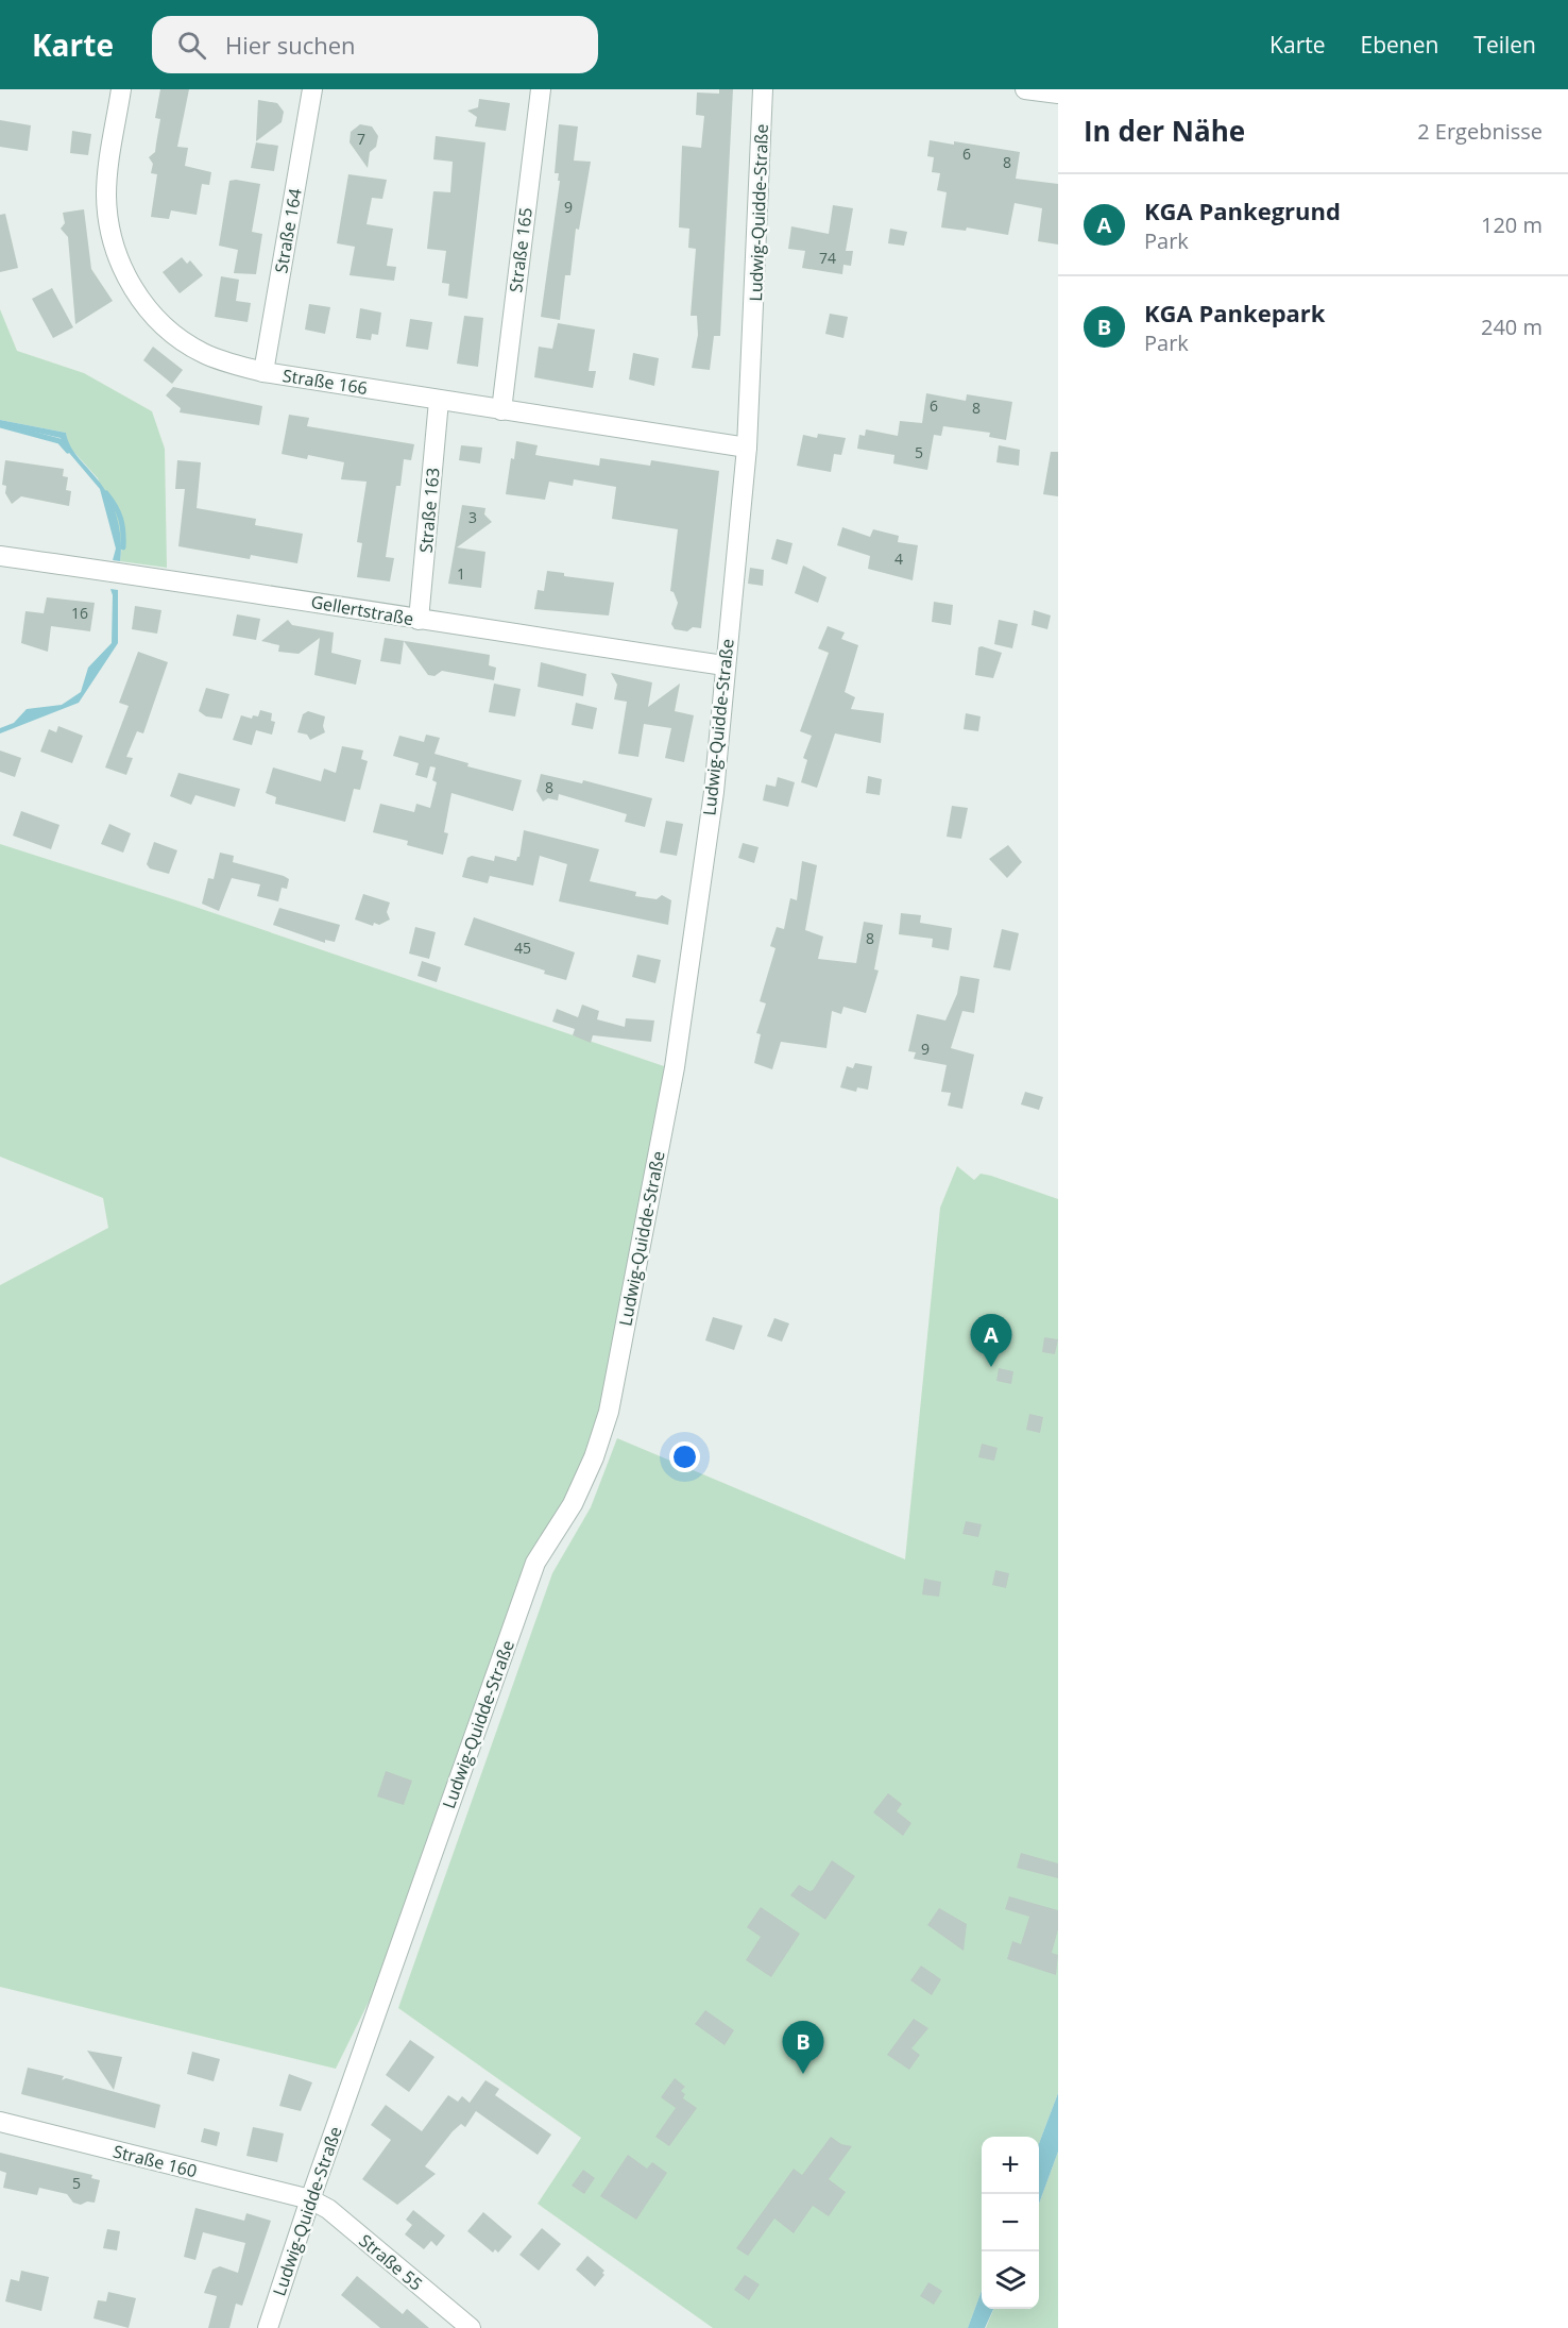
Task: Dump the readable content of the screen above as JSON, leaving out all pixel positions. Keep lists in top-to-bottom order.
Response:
{
  "streets": {
    "street": [
      "Ludwig-Quidde-Straße",
      "Straße 164",
      "Straße 165",
      "Straße 166",
      "Straße 163",
      "Gellertstraße",
      "Straße 160",
      "Straße 55"
    ]
  },
  "crossings": [
    ["Ludwig-Quidde-Straße", "Straße 166"],
    ["Ludwig-Quidde-Straße", "Gellertstraße"],
    ["Ludwig-Quidde-Straße", "Straße 160"],
    ["Ludwig-Quidde-Straße", "Straße 55"],
    ["Straße 164", "Straße 166"],
    ["Straße 165", "Straße 166"],
    ["Straße 166", "Straße 163"],
    ["Straße 163", "Gellertstraße"],
    ["Straße 160", "Straße 55"]
  ],
  "house_numbers": [
    "7",
    "6",
    "8",
    "9",
    "74",
    "6",
    "8",
    "5",
    "3",
    "4",
    "1",
    "16",
    "8",
    "8",
    "45",
    "9",
    "5"
  ],
  "page": {
    "header": "Karte",
    "search": "Hier suchen",
    "nav": ["Karte", "Ebenen", "Teilen"],
    "heading": ["In der Nähe", "2 Ergebnisse"],
    "list": [
      {
        "mark": "A",
        "name": "KGA Pankegrund",
        "note": "Park",
        "value": "120 m"
      },
      {
        "mark": "B",
        "name": "KGA Pankepark",
        "note": "Park",
        "value": "240 m"
      }
    ],
    "pins": ["A", "B"],
    "map_buttons": ["+", "−"]
  }
}
